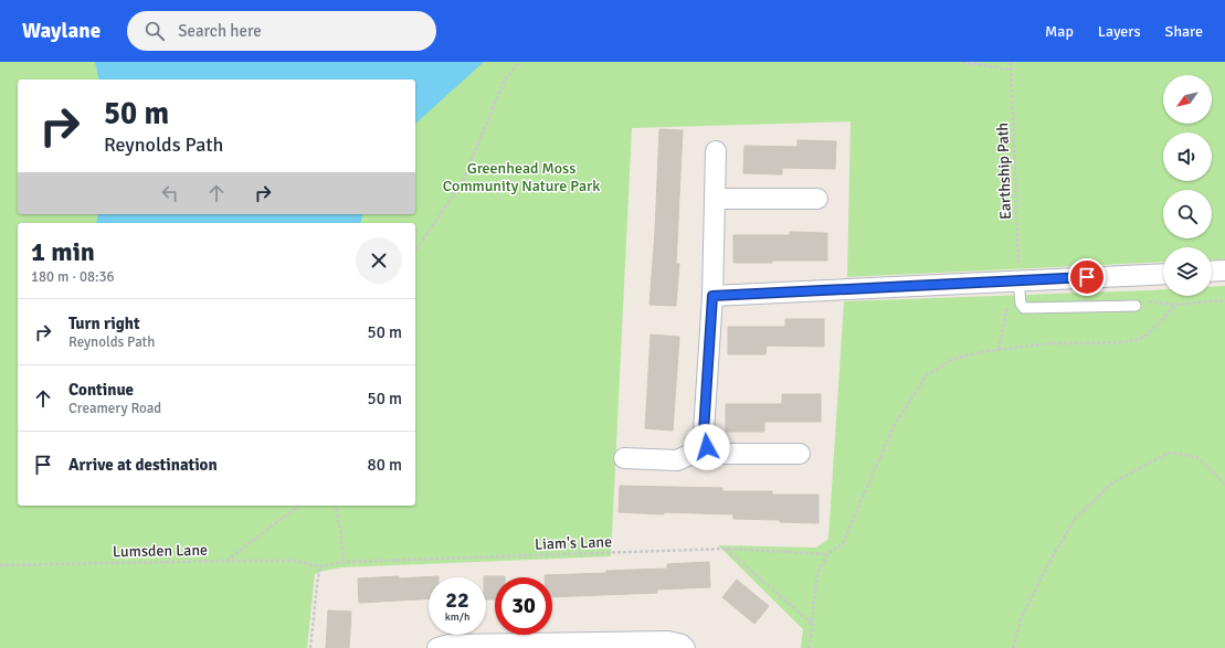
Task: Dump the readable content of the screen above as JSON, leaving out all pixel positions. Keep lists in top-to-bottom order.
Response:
{
  "streets": {
    "path": ["Earthship Path", "Liam's Lane", "Lumsden Lane"]
  },
  "crossings": [
    ["Liam's Lane", "Lumsden Lane"]
  ],
  "parks": ["Greenhead Moss Community Nature Park"],
  "north": "bottom left",
  "page": {
    "header": "Waylane",
    "search": "Search here",
    "nav": ["Map", "Layers", "Share"],
    "turn": ["50 m", "Reynolds Path"],
    "heading": ["1 min", "180 m · 08:36"],
    "list": [
      {
        "name": "Turn right",
        "note": "Reynolds Path",
        "value": "50 m"
      },
      {
        "name": "Continue",
        "note": "Creamery Road",
        "value": "50 m"
      },
      {
        "name": "Arrive at destination",
        "value": "80 m"
      }
    ],
    "speed": "22 km/h",
    "limit": "30"
  }
}
